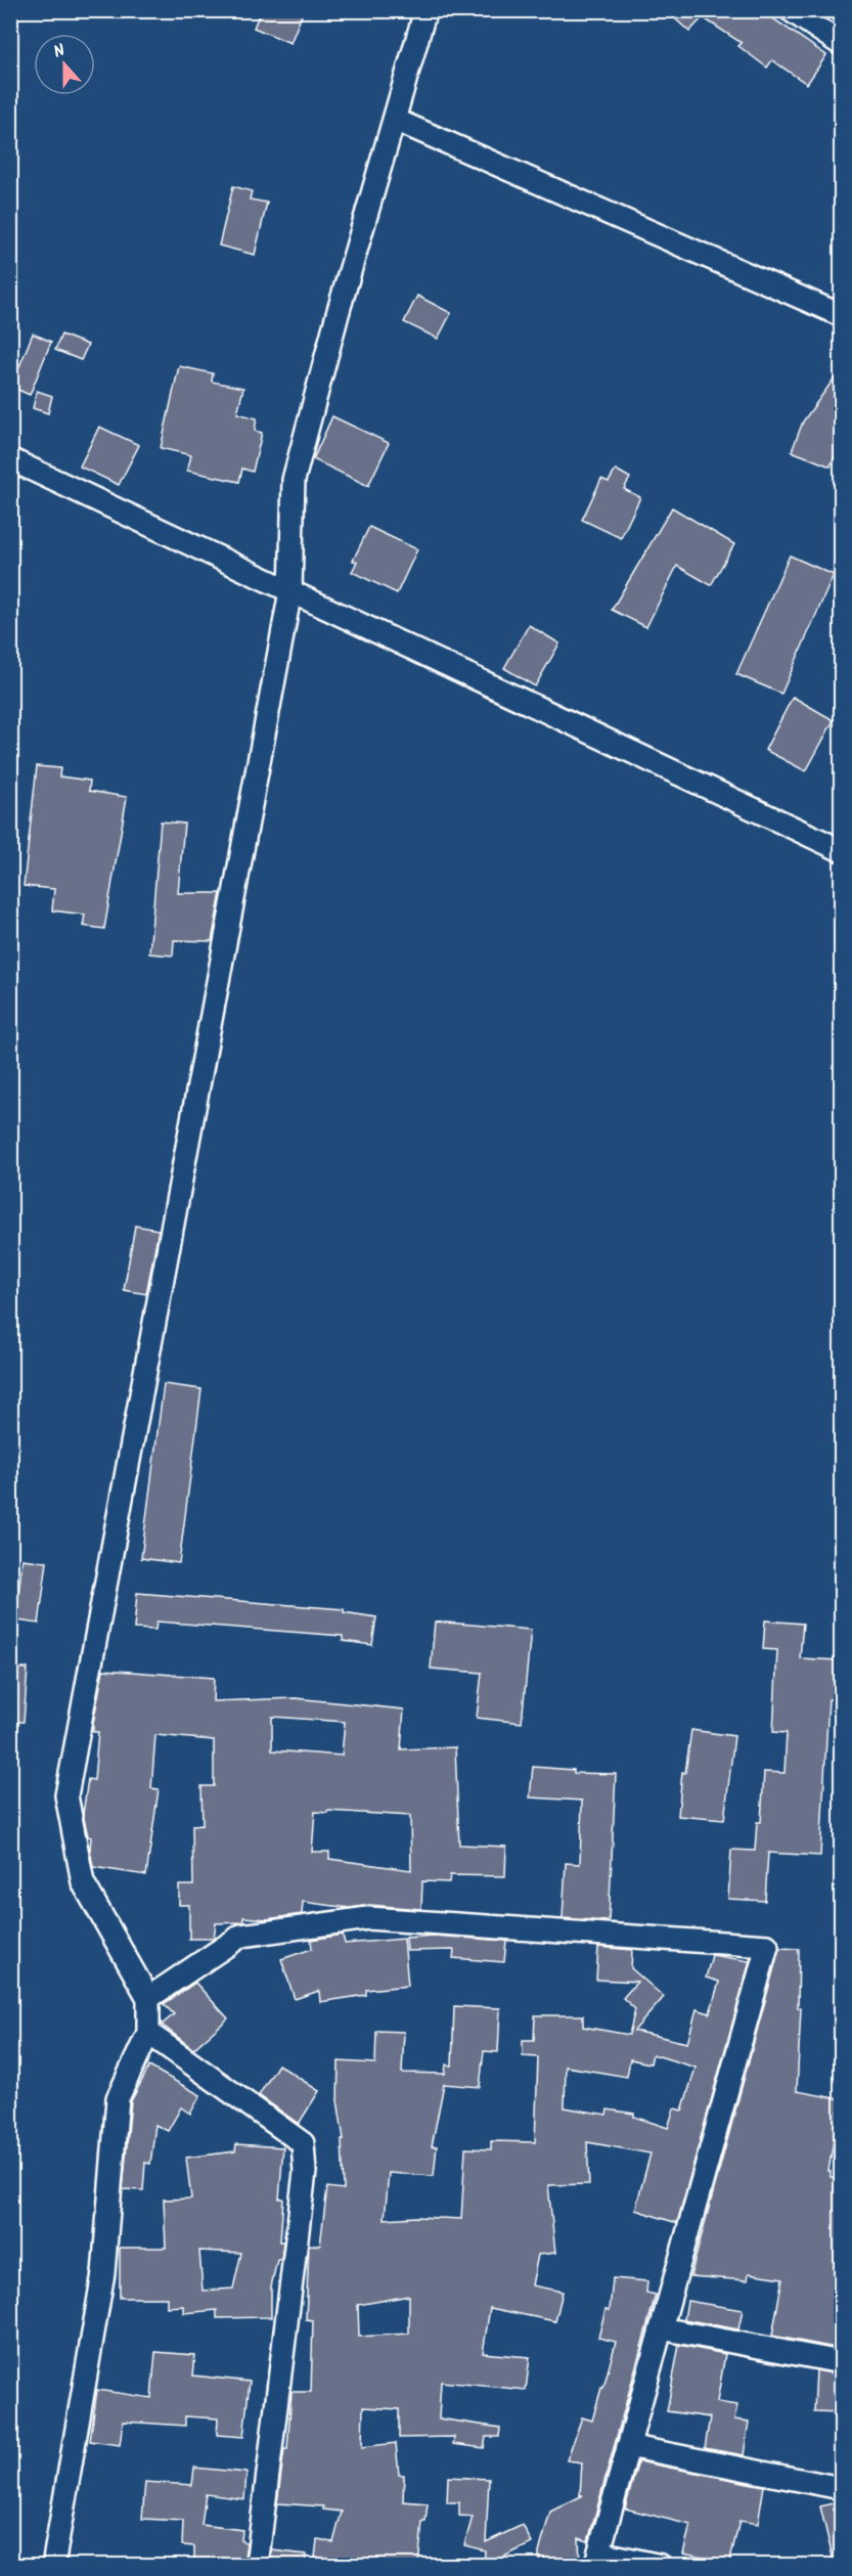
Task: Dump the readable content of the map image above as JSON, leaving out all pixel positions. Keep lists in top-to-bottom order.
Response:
{
  "north": "top"
}
